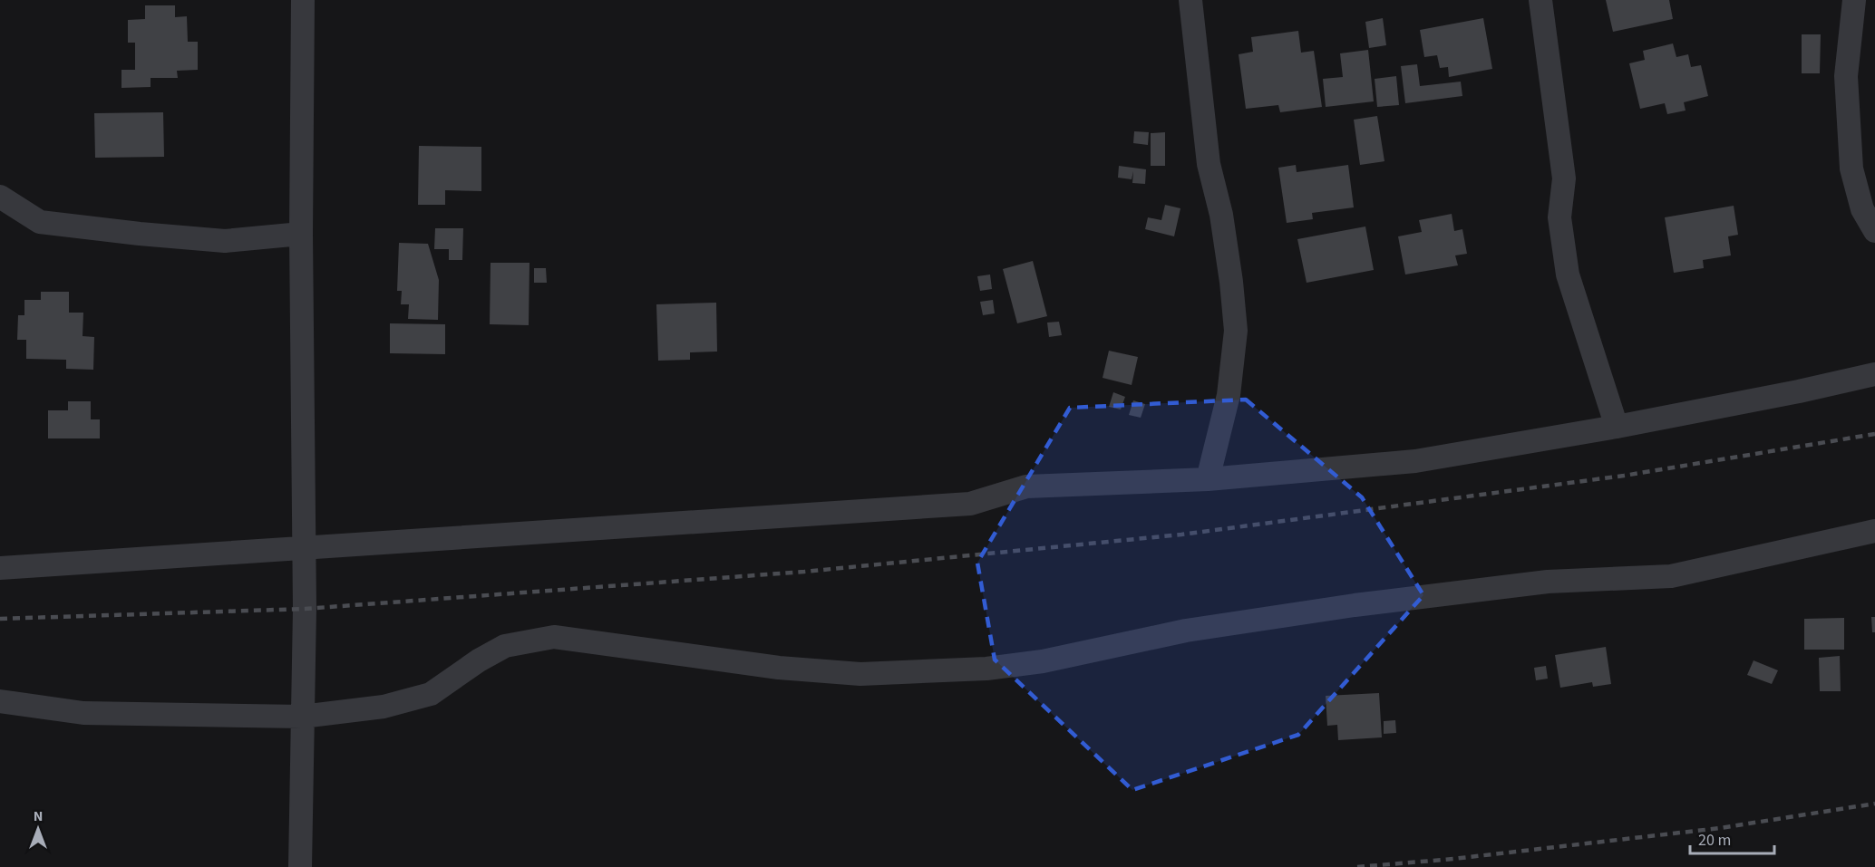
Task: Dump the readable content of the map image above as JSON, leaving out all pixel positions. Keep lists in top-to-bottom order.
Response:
{
  "scale_bar": "20 m",
  "north": "top"
}
